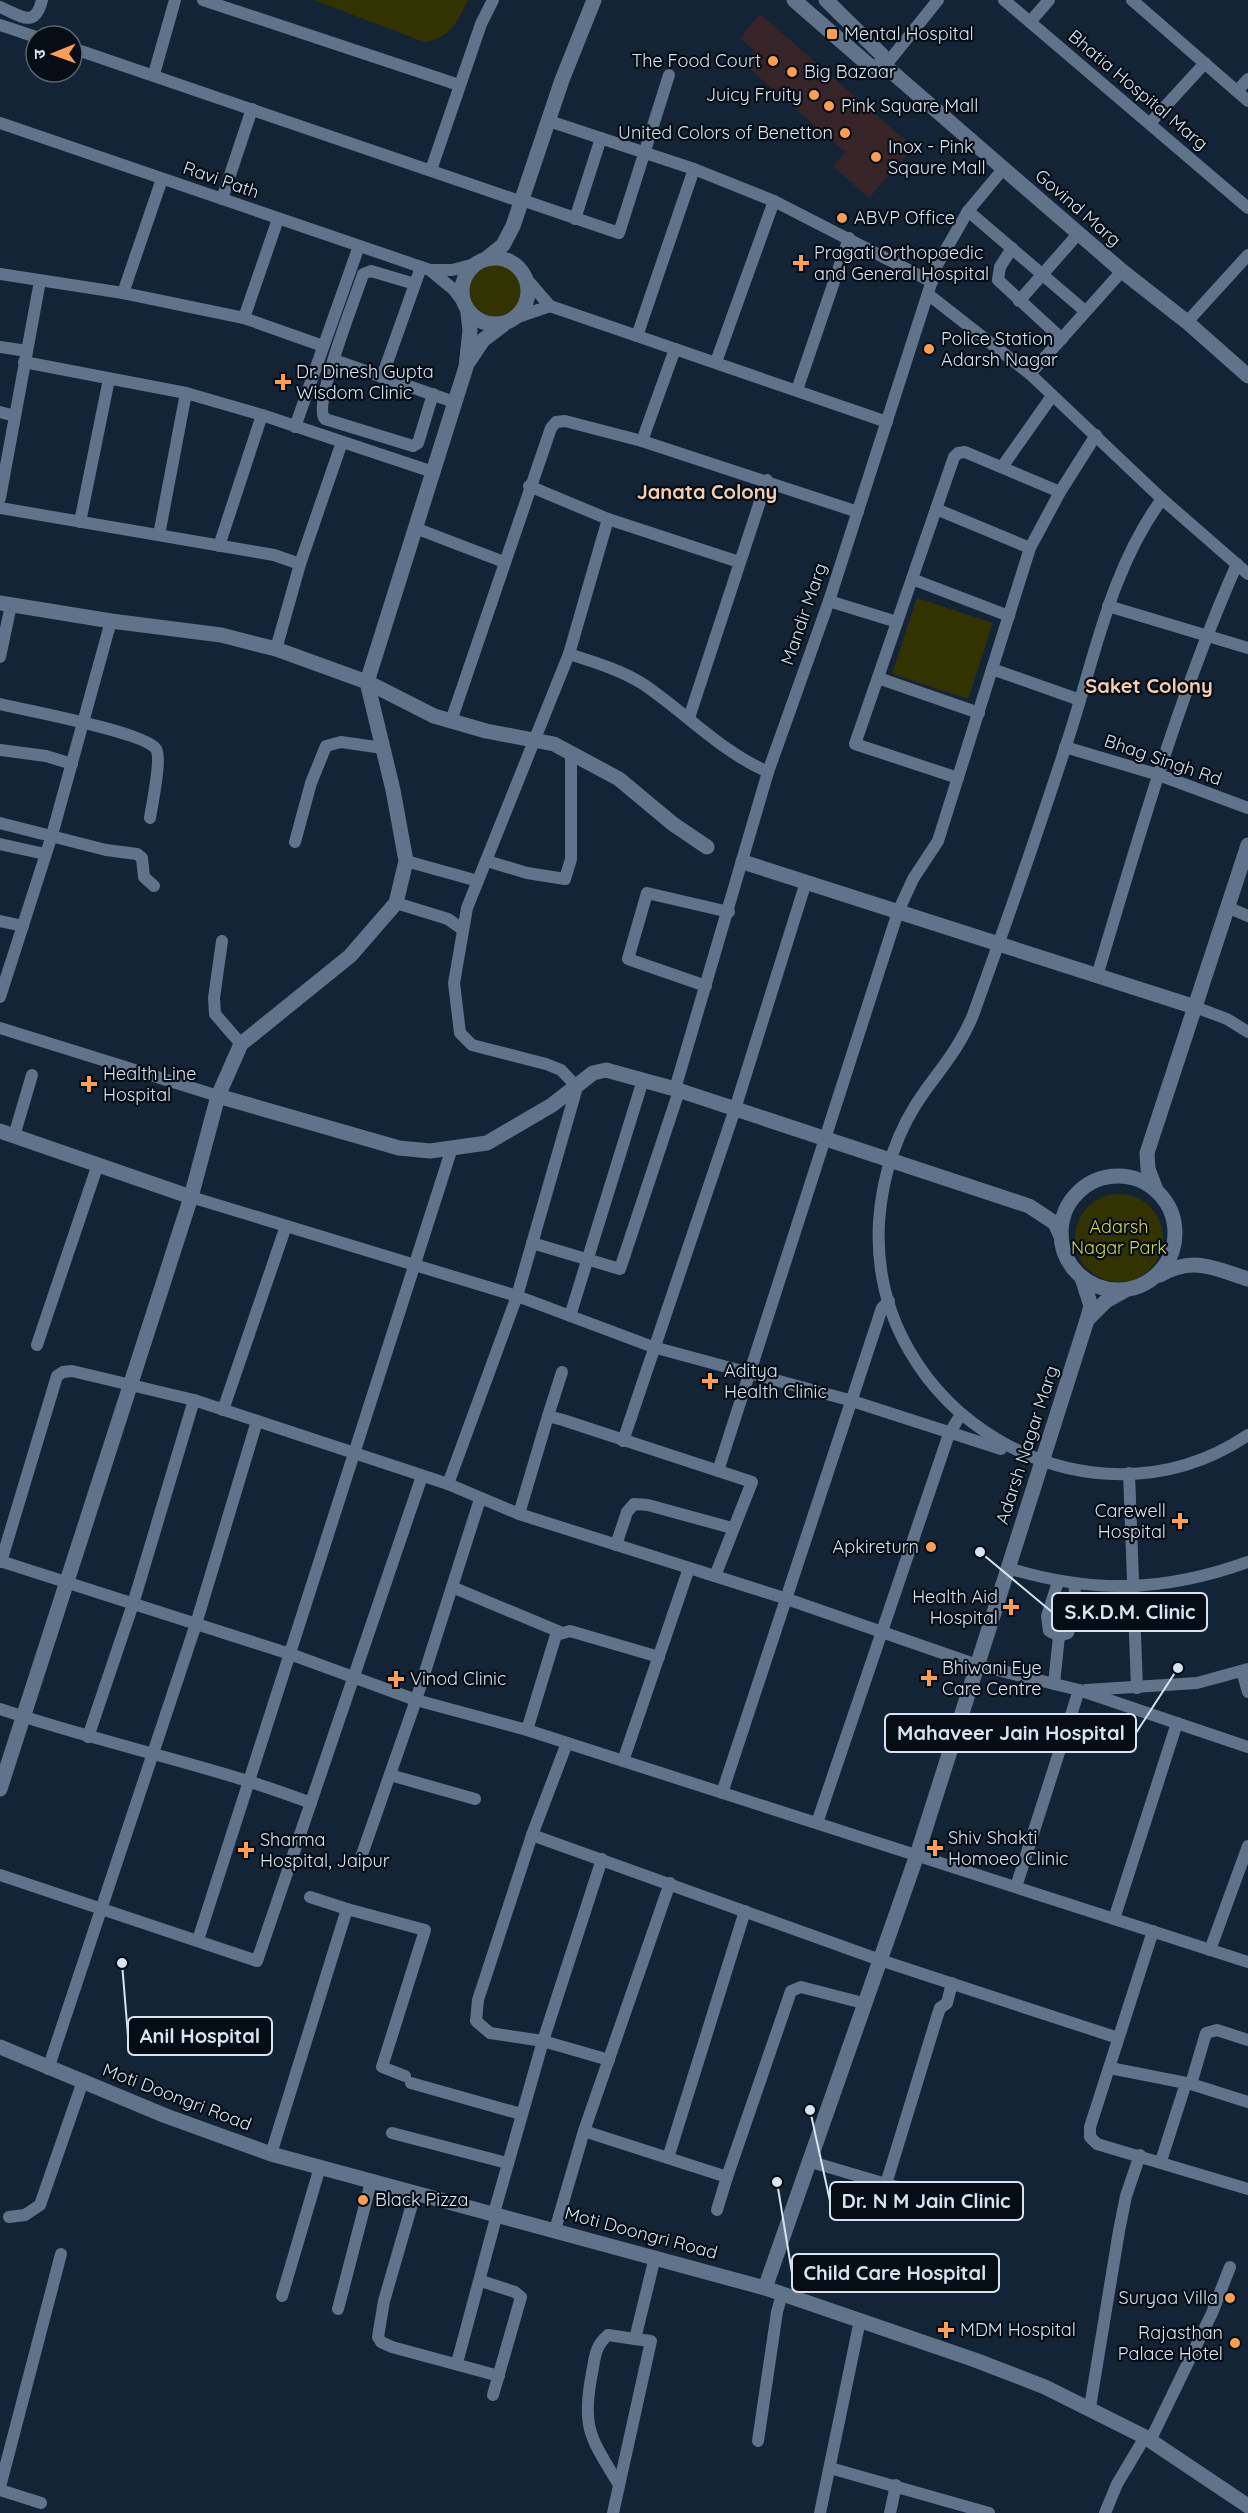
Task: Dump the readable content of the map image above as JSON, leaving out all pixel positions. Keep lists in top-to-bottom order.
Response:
{
  "streets": {
    "street": [
      "Bhatia Hospital Marg",
      "Ravi Path",
      "Govind Marg",
      "Mandir Marg",
      "Bhag Singh Rd",
      "Adarsh Nagar Marg",
      "Moti Doongri Road"
    ]
  },
  "crossings": [
    ["Govind Marg", "Mandir Marg"],
    ["Adarsh Nagar Marg", "Moti Doongri Road"]
  ],
  "districts": ["Janata Colony", "Saket Colony"],
  "parks": ["Adarsh Nagar Park"],
  "places": {
    "transit": ["Mental Hospital"],
    "other": [
      "The Food Court",
      "Big Bazaar",
      "Juicy Fruity",
      "Pink Square Mall",
      "United Colors of Benetton",
      "Inox - Pink Sqaure Mall",
      "ABVP Office",
      "Police Station Adarsh Nagar",
      "Apkireturn",
      "S.K.D.M. Clinic",
      "Mahaveer Jain Hospital",
      "Anil Hospital",
      "Dr. N M Jain Clinic",
      "Child Care Hospital",
      "Black Pizza",
      "Suryaa Villa",
      "Rajasthan Palace Hotel"
    ],
    "health": [
      "Pragati Orthopaedic and General Hospital",
      "Dr. Dinesh Gupta Wisdom Clinic",
      "Health Line Hospital",
      "Aditya Health Clinic",
      "Carewell Hospital",
      "Health Aid Hospital",
      "Bhiwani Eye Care Centre",
      "Vinod Clinic",
      "Shiv Shakti Homoeo Clinic",
      "Sharma Hospital, Jaipur",
      "MDM Hospital"
    ]
  },
  "north": "left"
}
